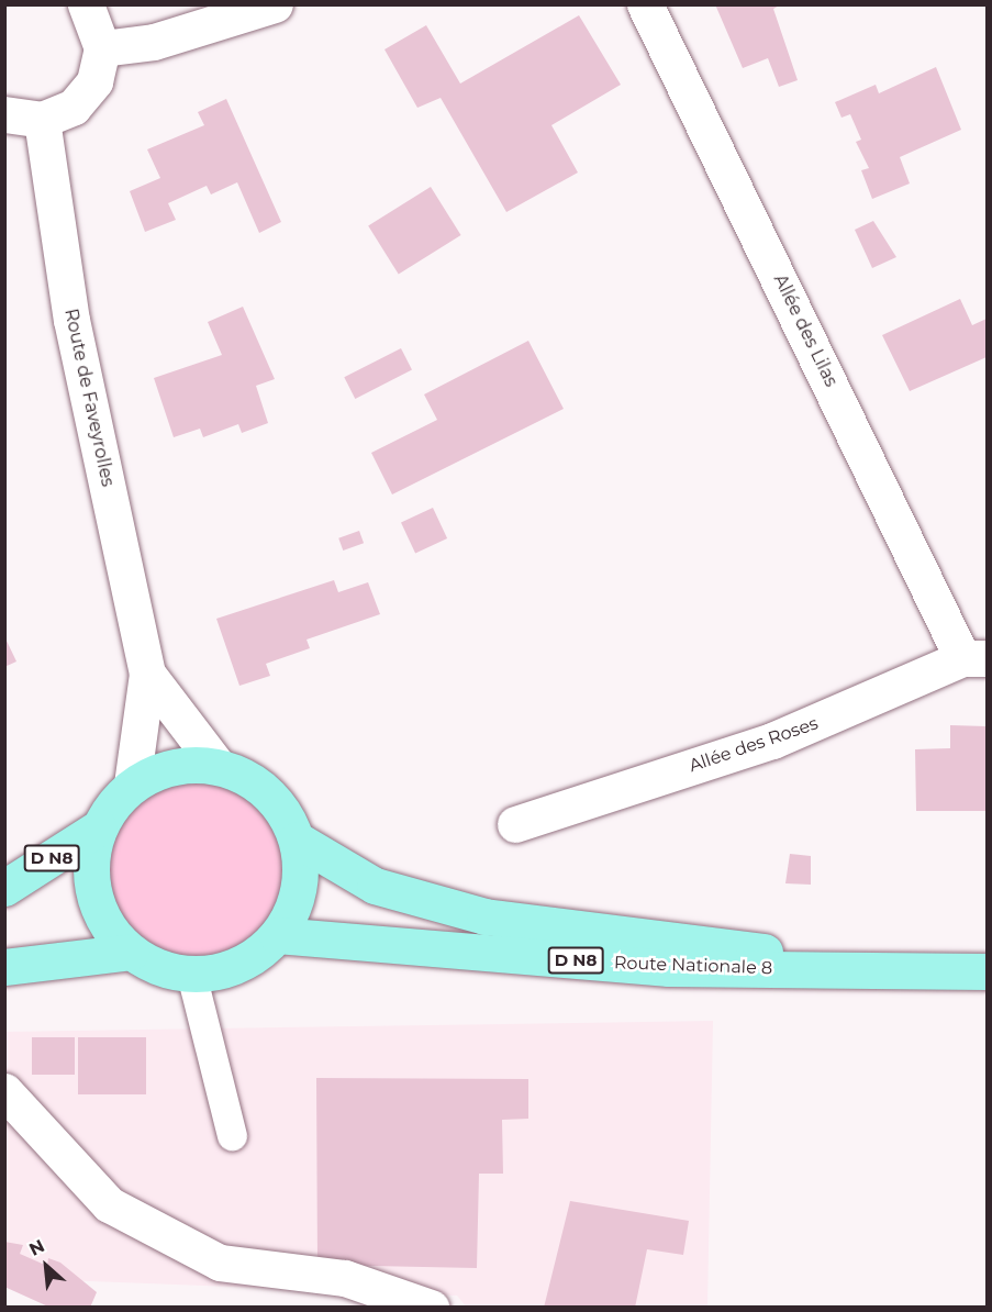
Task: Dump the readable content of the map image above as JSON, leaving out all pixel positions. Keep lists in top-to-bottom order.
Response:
{
  "streets": {
    "main road": ["D N8", "Route Nationale 8"],
    "street": ["Allée des Lilas", "Route de Faveyrolles", "Allée des Roses"]
  },
  "crossings": [
    ["Allée des Lilas", "Allée des Roses"],
    ["Route de Faveyrolles", "D N8"],
    ["Route de Faveyrolles", "Route Nationale 8"],
    ["D N8", "Route Nationale 8"]
  ],
  "north": "top left"
}
